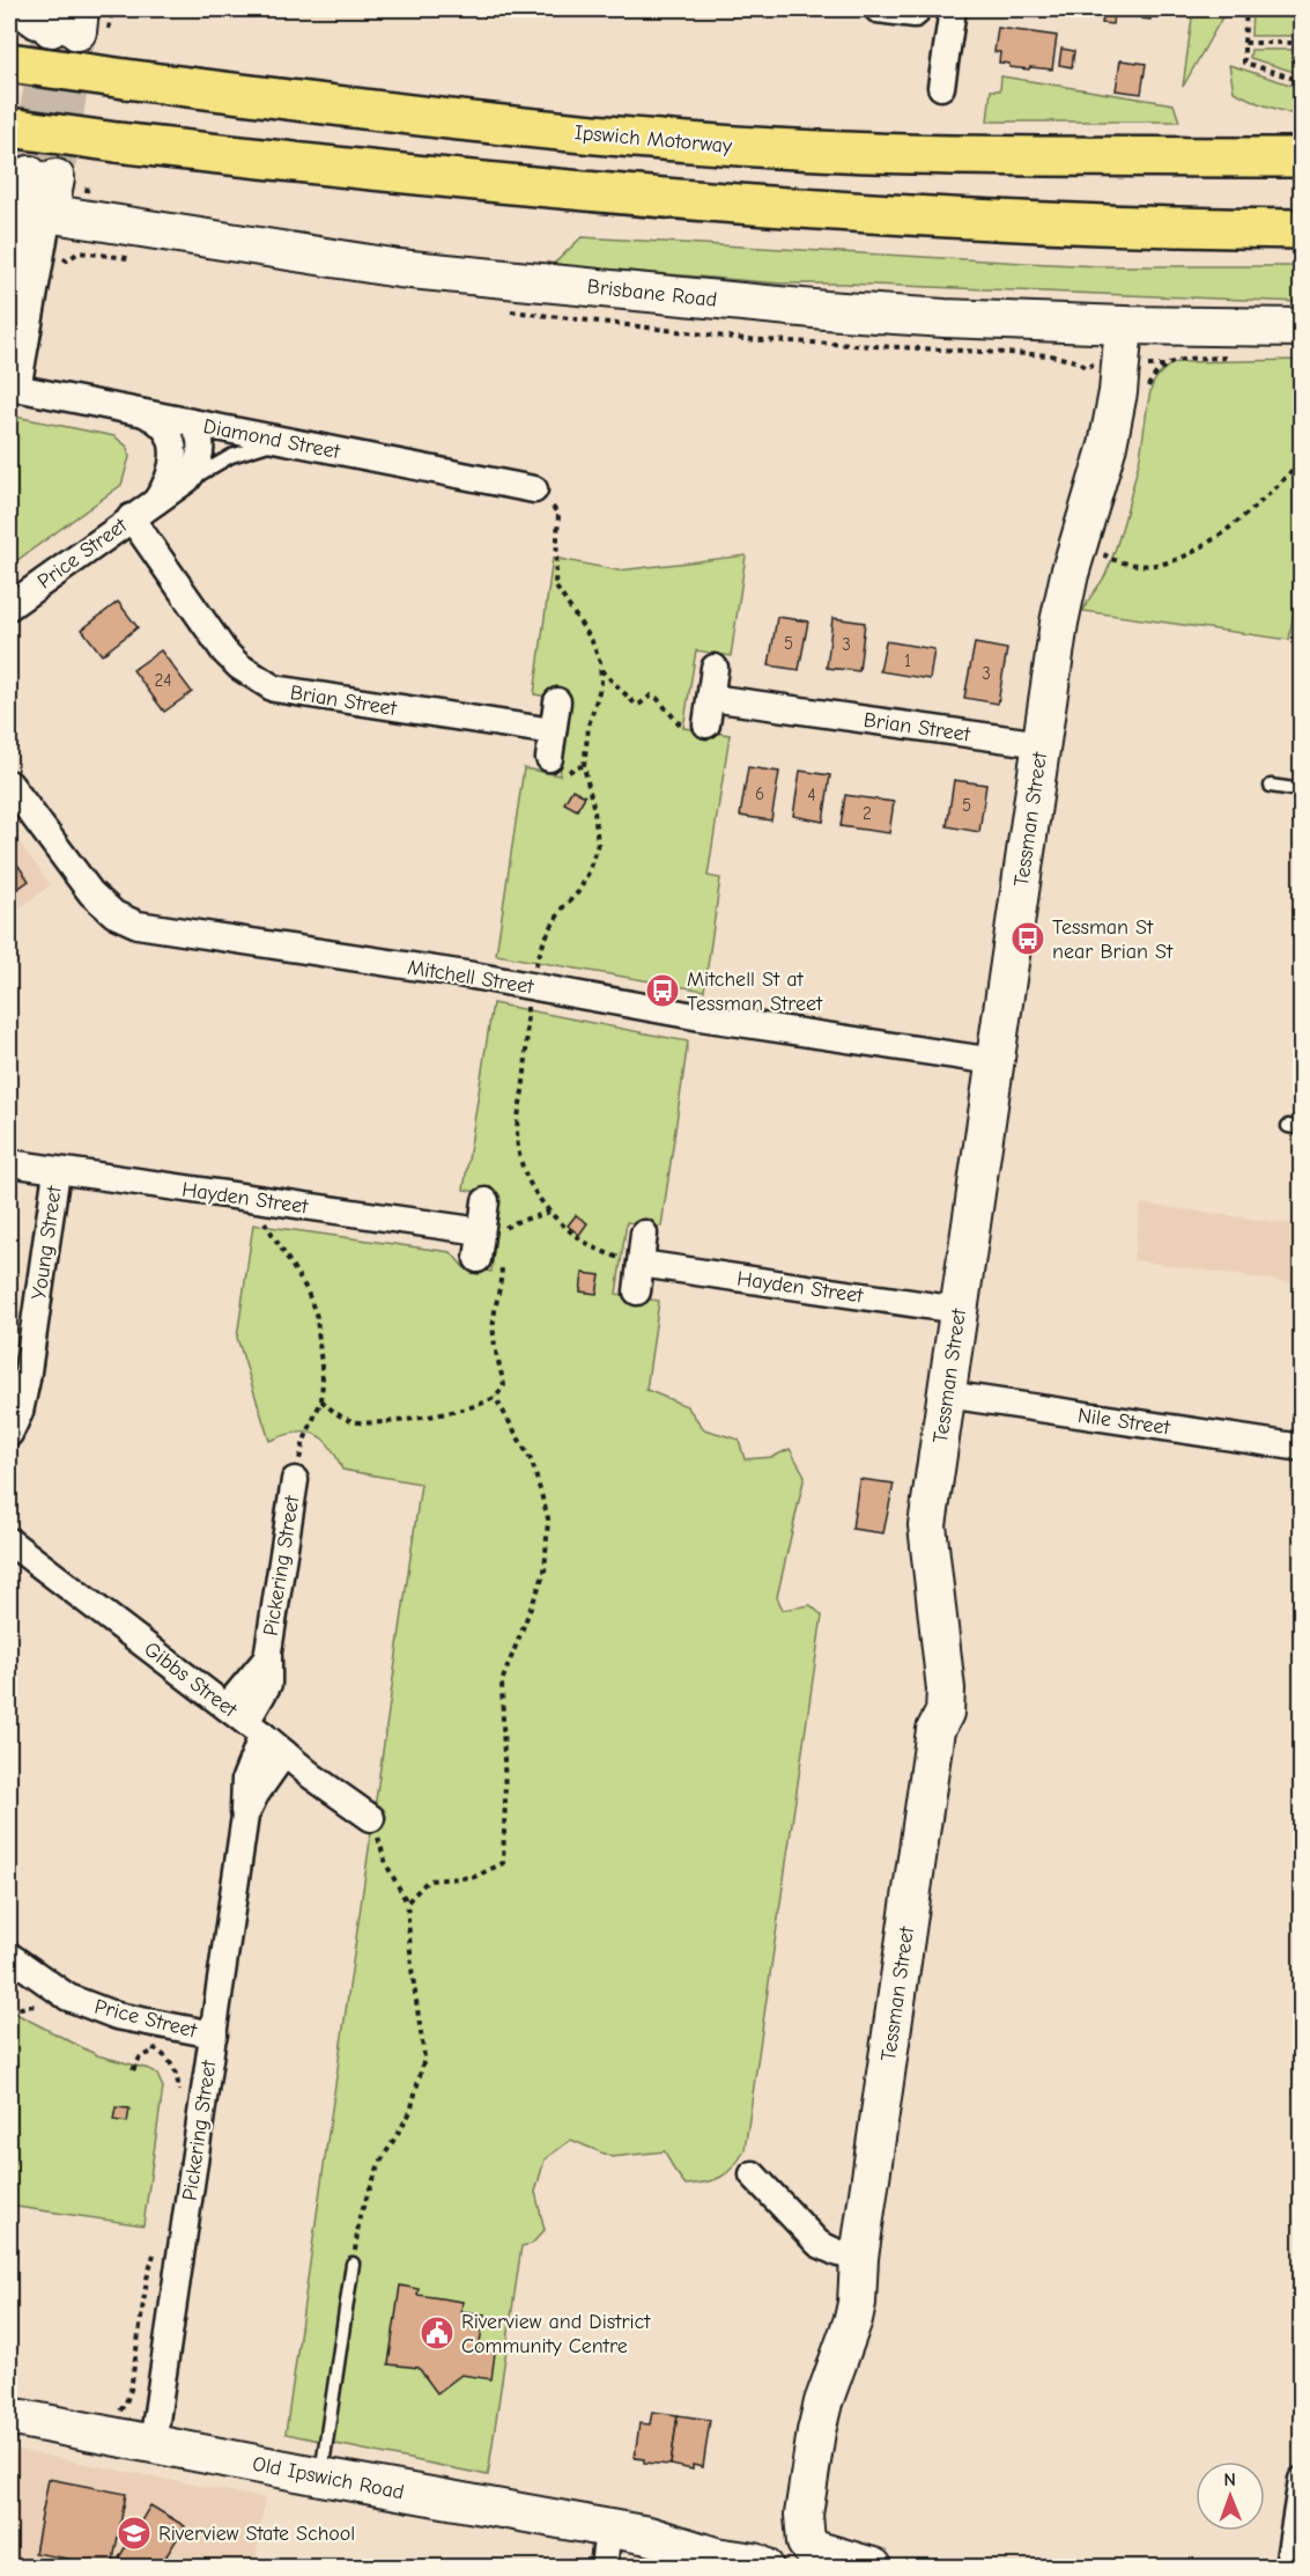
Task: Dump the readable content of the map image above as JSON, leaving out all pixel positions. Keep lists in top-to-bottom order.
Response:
{
  "streets": {
    "highway": ["Ipswich Motorway"],
    "street": [
      "Brisbane Road",
      "Diamond Street",
      "Price Street",
      "Brian Street",
      "Tessman Street",
      "Mitchell Street",
      "Hayden Street",
      "Young Street",
      "Nile Street",
      "Pickering Street",
      "Gibbs Street",
      "Old Ipswich Road"
    ]
  },
  "crossings": [
    ["Brisbane Road", "Tessman Street"],
    ["Diamond Street", "Price Street"],
    ["Price Street", "Brian Street"],
    ["Price Street", "Pickering Street"],
    ["Brian Street", "Tessman Street"],
    ["Tessman Street", "Mitchell Street"],
    ["Tessman Street", "Hayden Street"],
    ["Tessman Street", "Nile Street"],
    ["Tessman Street", "Old Ipswich Road"],
    ["Hayden Street", "Young Street"],
    ["Pickering Street", "Gibbs Street"],
    ["Pickering Street", "Old Ipswich Road"]
  ],
  "places": {
    "bus stop": ["Tessman St near Brian St", "Mitchell St at Tessman Street"],
    "public building": ["Riverview and District Community Centre"],
    "school or university": ["Riverview State School"]
  },
  "house_numbers": [
    "5",
    "3",
    "1",
    "3",
    "24",
    "6",
    "4",
    "5",
    "2"
  ],
  "north": "top"
}
